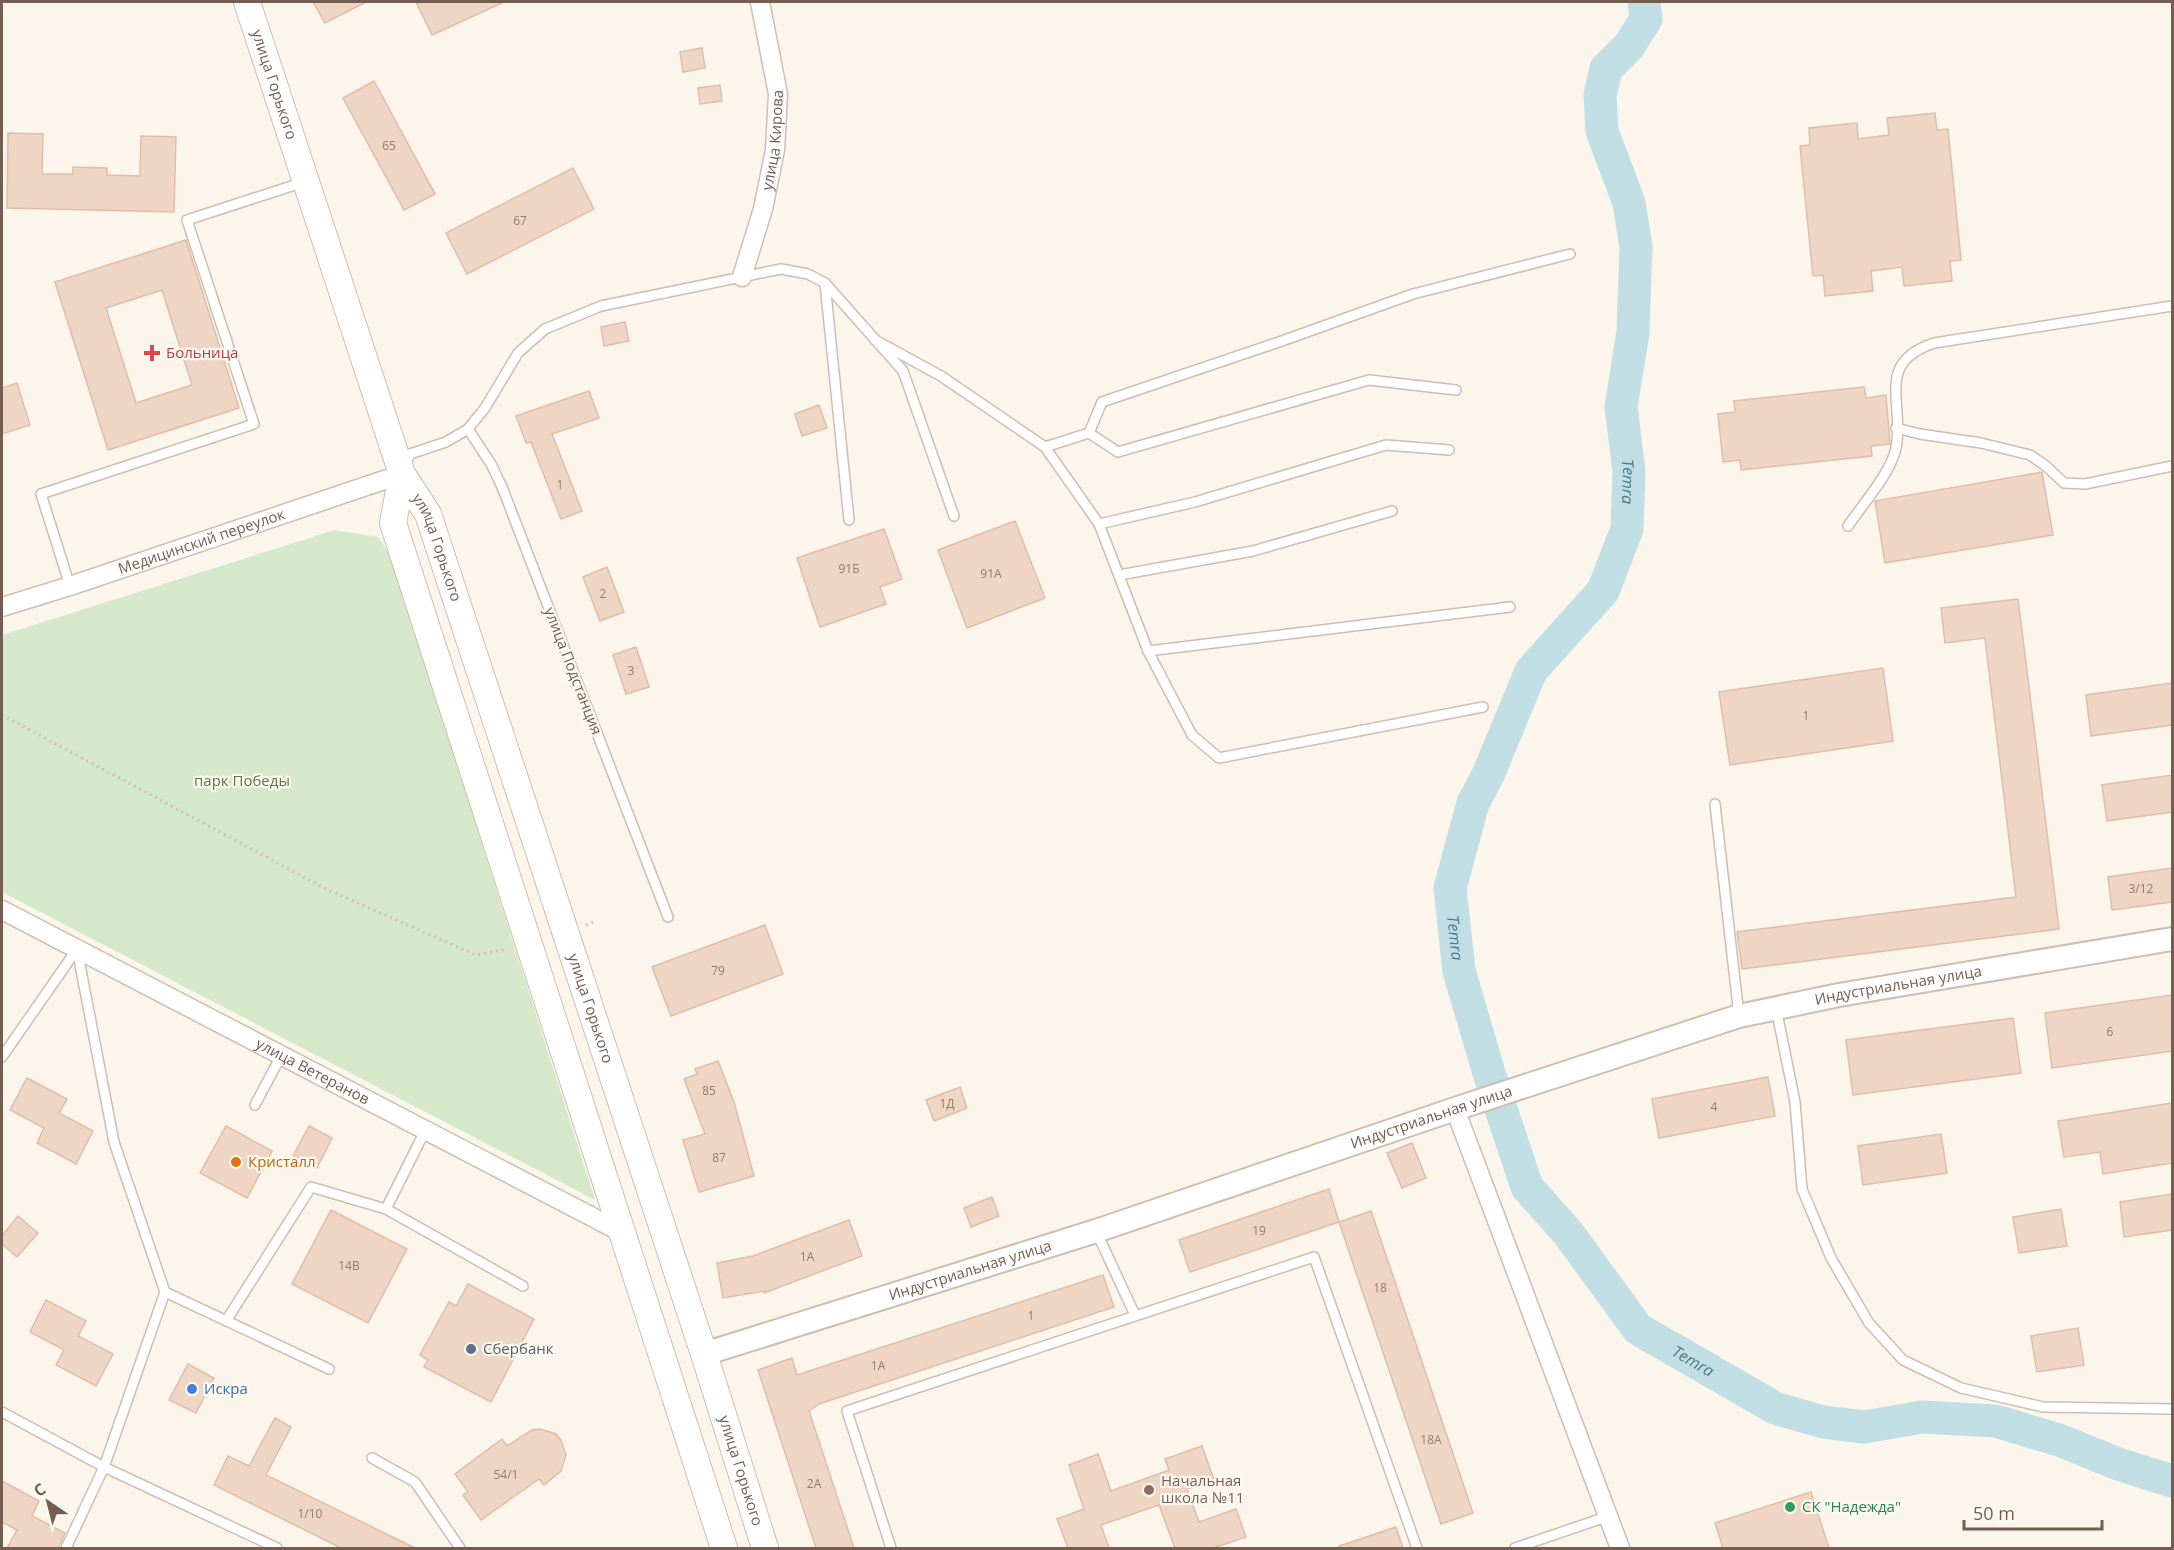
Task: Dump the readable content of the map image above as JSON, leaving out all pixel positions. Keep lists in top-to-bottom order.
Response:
{
  "streets": {
    "main road": ["улица Горького"],
    "street": [
      "улица Кирова",
      "Медицинский переулок",
      "Индустриальная улица",
      "улица Ветеранов"
    ],
    "lane": ["улица Подстанция"]
  },
  "crossings": [
    ["улица Горького", "Медицинский переулок"],
    ["улица Горького", "Индустриальная улица"],
    ["улица Горького", "улица Ветеранов"]
  ],
  "water": ["Temra"],
  "parks": ["парк Победы"],
  "places": {
    "health": ["Больница"],
    "other": [
      "Кристалл",
      "Сбербанк",
      "Искра",
      "Начальная школа №11",
      "СК \"Надежда\""
    ]
  },
  "house_numbers": [
    "65",
    "67",
    "1",
    "91Б",
    "91А",
    "2",
    "3",
    "1",
    "3/12",
    "79",
    "6",
    "85",
    "1Д",
    "4",
    "87",
    "19",
    "1А",
    "14В",
    "18",
    "1",
    "1А",
    "18А",
    "54/1",
    "2А",
    "1/10"
  ],
  "scale_bar": "50 m",
  "north": "top left"
}
